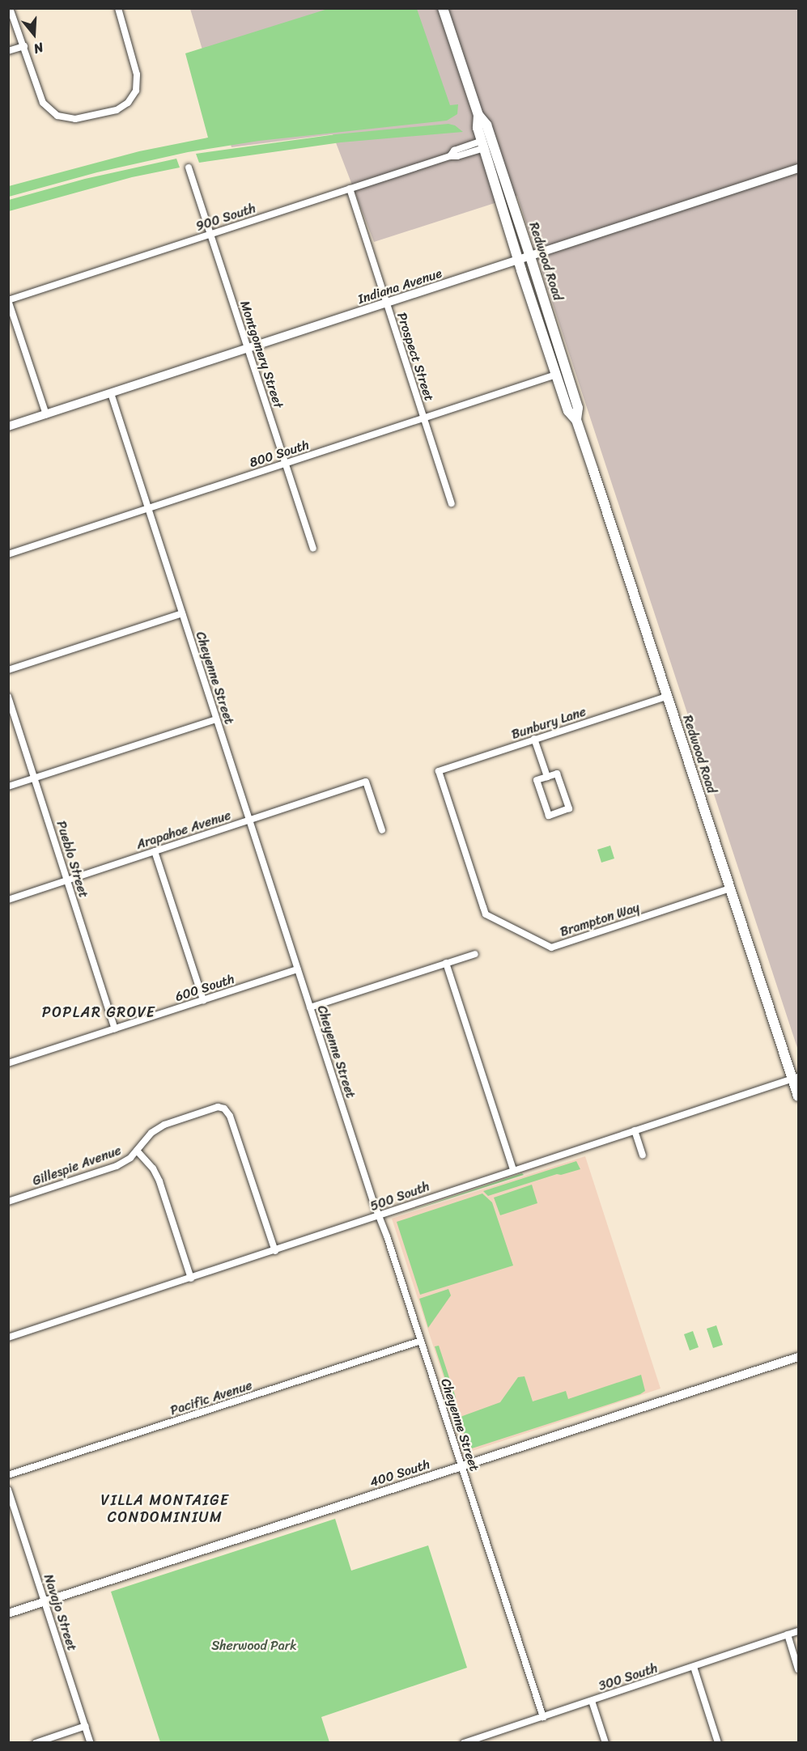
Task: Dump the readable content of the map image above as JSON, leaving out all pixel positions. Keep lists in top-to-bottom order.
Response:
{
  "streets": {
    "main road": ["Redwood Road"],
    "street": [
      "900 South",
      "Indiana Avenue",
      "Montgomery Street",
      "Prospect Street",
      "800 South",
      "Cheyenne Street",
      "Bunbury Lane",
      "Arapahoe Avenue",
      "Pueblo Street",
      "Brampton Way",
      "600 South",
      "Gillespie Avenue",
      "500 South",
      "Pacific Avenue",
      "400 South",
      "Navajo Street",
      "300 South"
    ]
  },
  "crossings": [
    ["900 South", "Redwood Road"],
    ["900 South", "Montgomery Street"],
    ["900 South", "Prospect Street"],
    ["Redwood Road", "Indiana Avenue"],
    ["Redwood Road", "800 South"],
    ["Redwood Road", "Bunbury Lane"],
    ["Redwood Road", "Brampton Way"],
    ["Redwood Road", "500 South"],
    ["Indiana Avenue", "Montgomery Street"],
    ["Indiana Avenue", "Prospect Street"],
    ["Indiana Avenue", "Cheyenne Street"],
    ["Montgomery Street", "800 South"],
    ["Prospect Street", "800 South"],
    ["800 South", "Cheyenne Street"],
    ["Cheyenne Street", "Arapahoe Avenue"],
    ["Cheyenne Street", "600 South"],
    ["Cheyenne Street", "500 South"],
    ["Cheyenne Street", "Pacific Avenue"],
    ["Cheyenne Street", "400 South"],
    ["Cheyenne Street", "300 South"],
    ["Bunbury Lane", "Brampton Way"],
    ["Arapahoe Avenue", "Pueblo Street"],
    ["Pueblo Street", "600 South"],
    ["Gillespie Avenue", "500 South"],
    ["400 South", "Navajo Street"]
  ],
  "districts": ["POPLAR GROVE", "VILLA MONTAIGE CONDOMINIUM"],
  "parks": ["Sherwood Park"],
  "north": "bottom"
}
